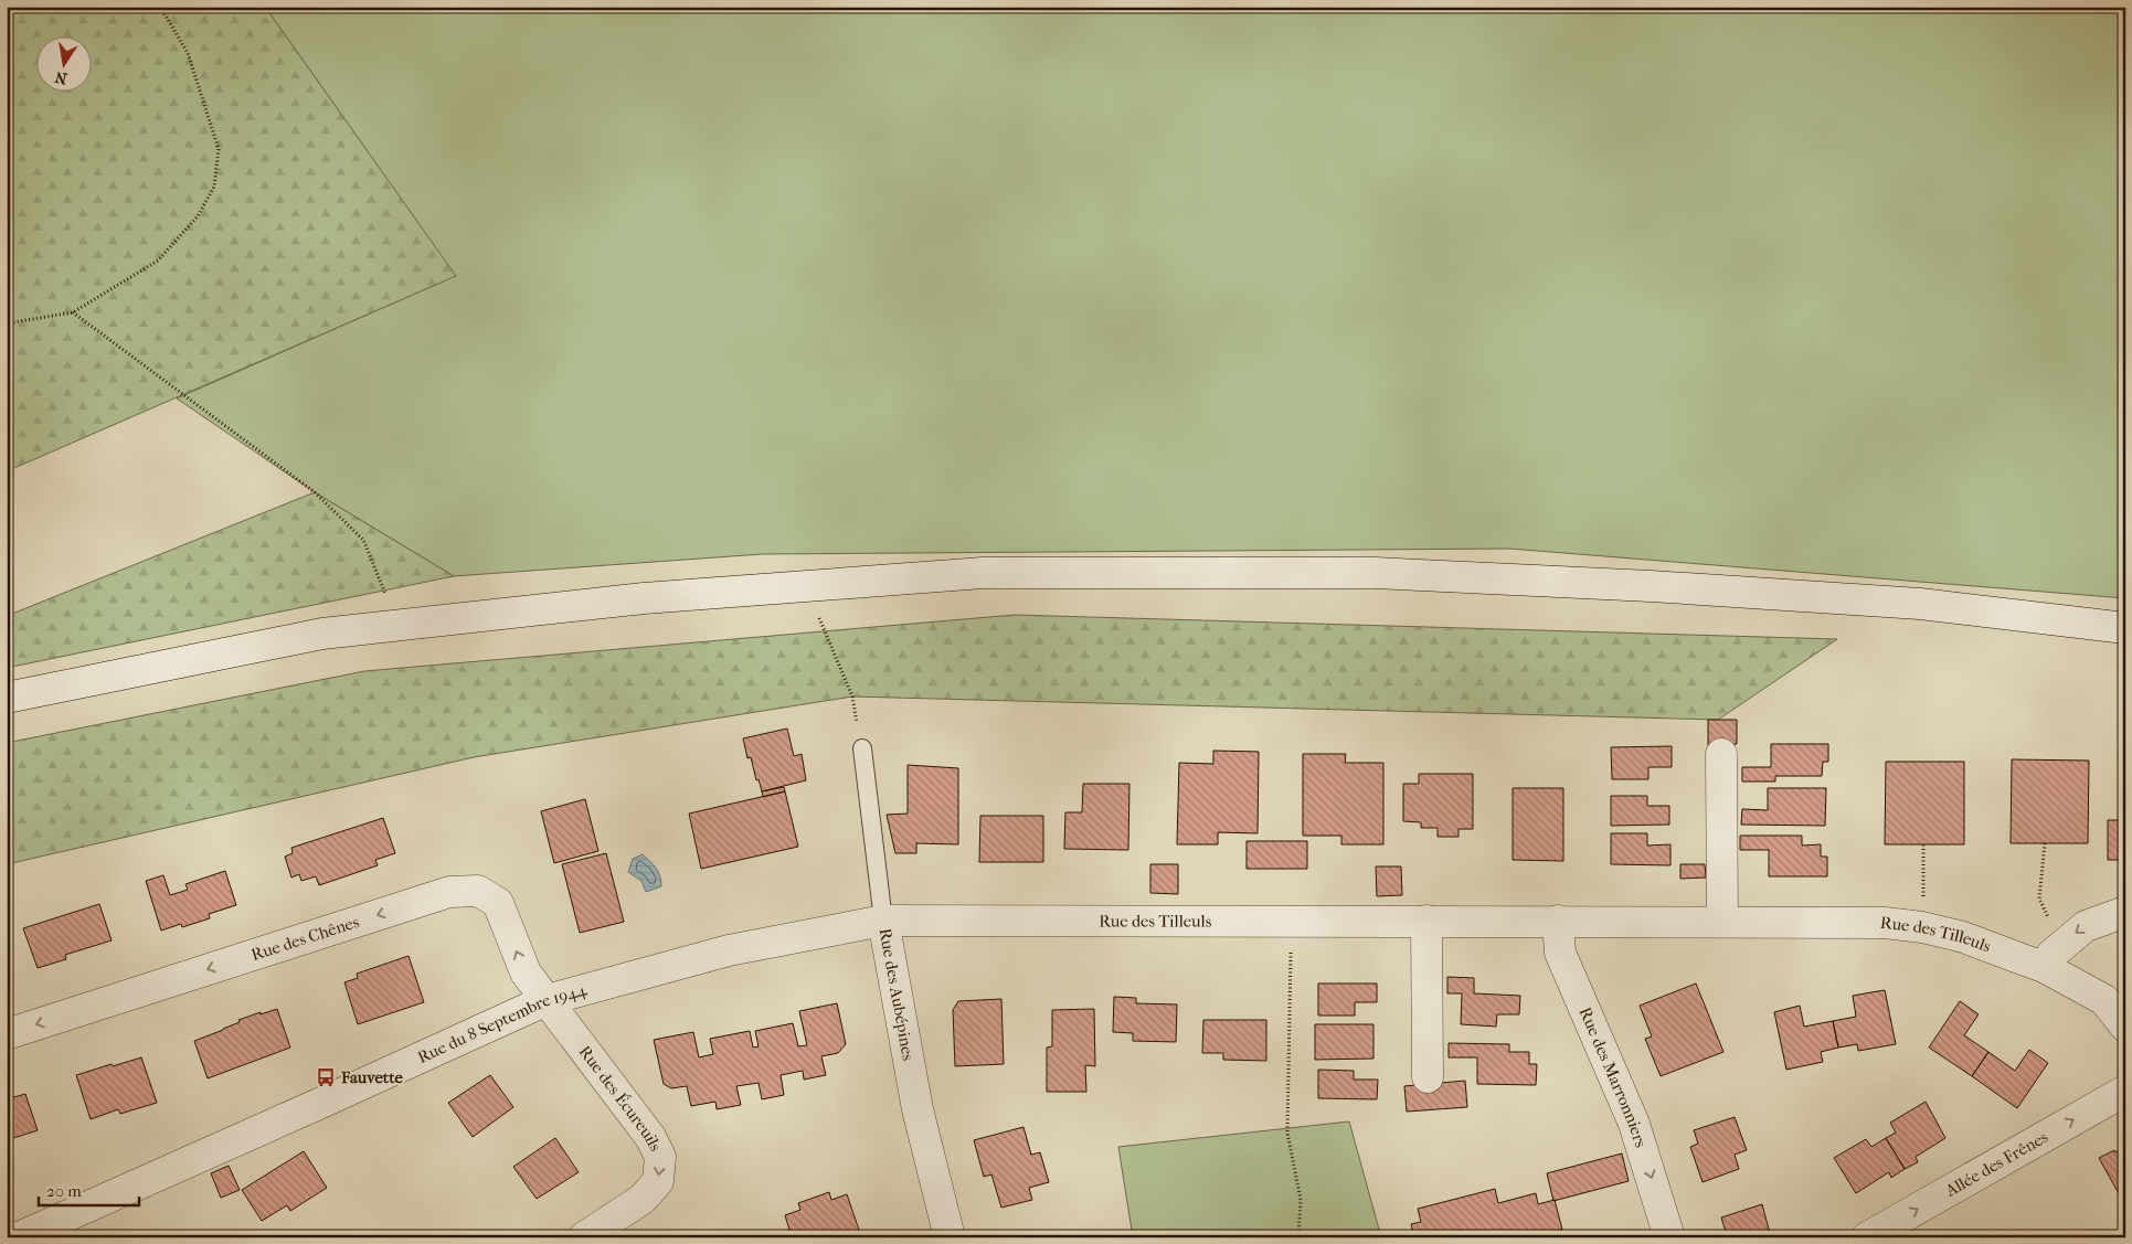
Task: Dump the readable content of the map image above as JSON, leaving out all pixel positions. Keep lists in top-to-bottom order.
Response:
{
  "streets": {
    "street": [
      "Rue des Tilleuls",
      "Rue des Chênes",
      "Rue des Aubépines",
      "Rue du 8 Septembre 1944",
      "Rue des Marronniers",
      "Rue des Écureuils",
      "Allée des Frênes"
    ]
  },
  "crossings": [
    ["Rue des Tilleuls", "Rue des Aubépines"],
    ["Rue des Tilleuls", "Rue du 8 Septembre 1944"],
    ["Rue des Tilleuls", "Rue des Marronniers"],
    ["Rue des Chênes", "Rue du 8 Septembre 1944"],
    ["Rue des Chênes", "Rue des Écureuils"],
    ["Rue des Aubépines", "Rue du 8 Septembre 1944"],
    ["Rue du 8 Septembre 1944", "Rue des Écureuils"]
  ],
  "one_way": ["Rue des Chênes", "Allée des Frênes"],
  "places": {
    "bus stop": ["Fauvette"]
  },
  "scale_bar": "20 m",
  "north": "bottom"
}
